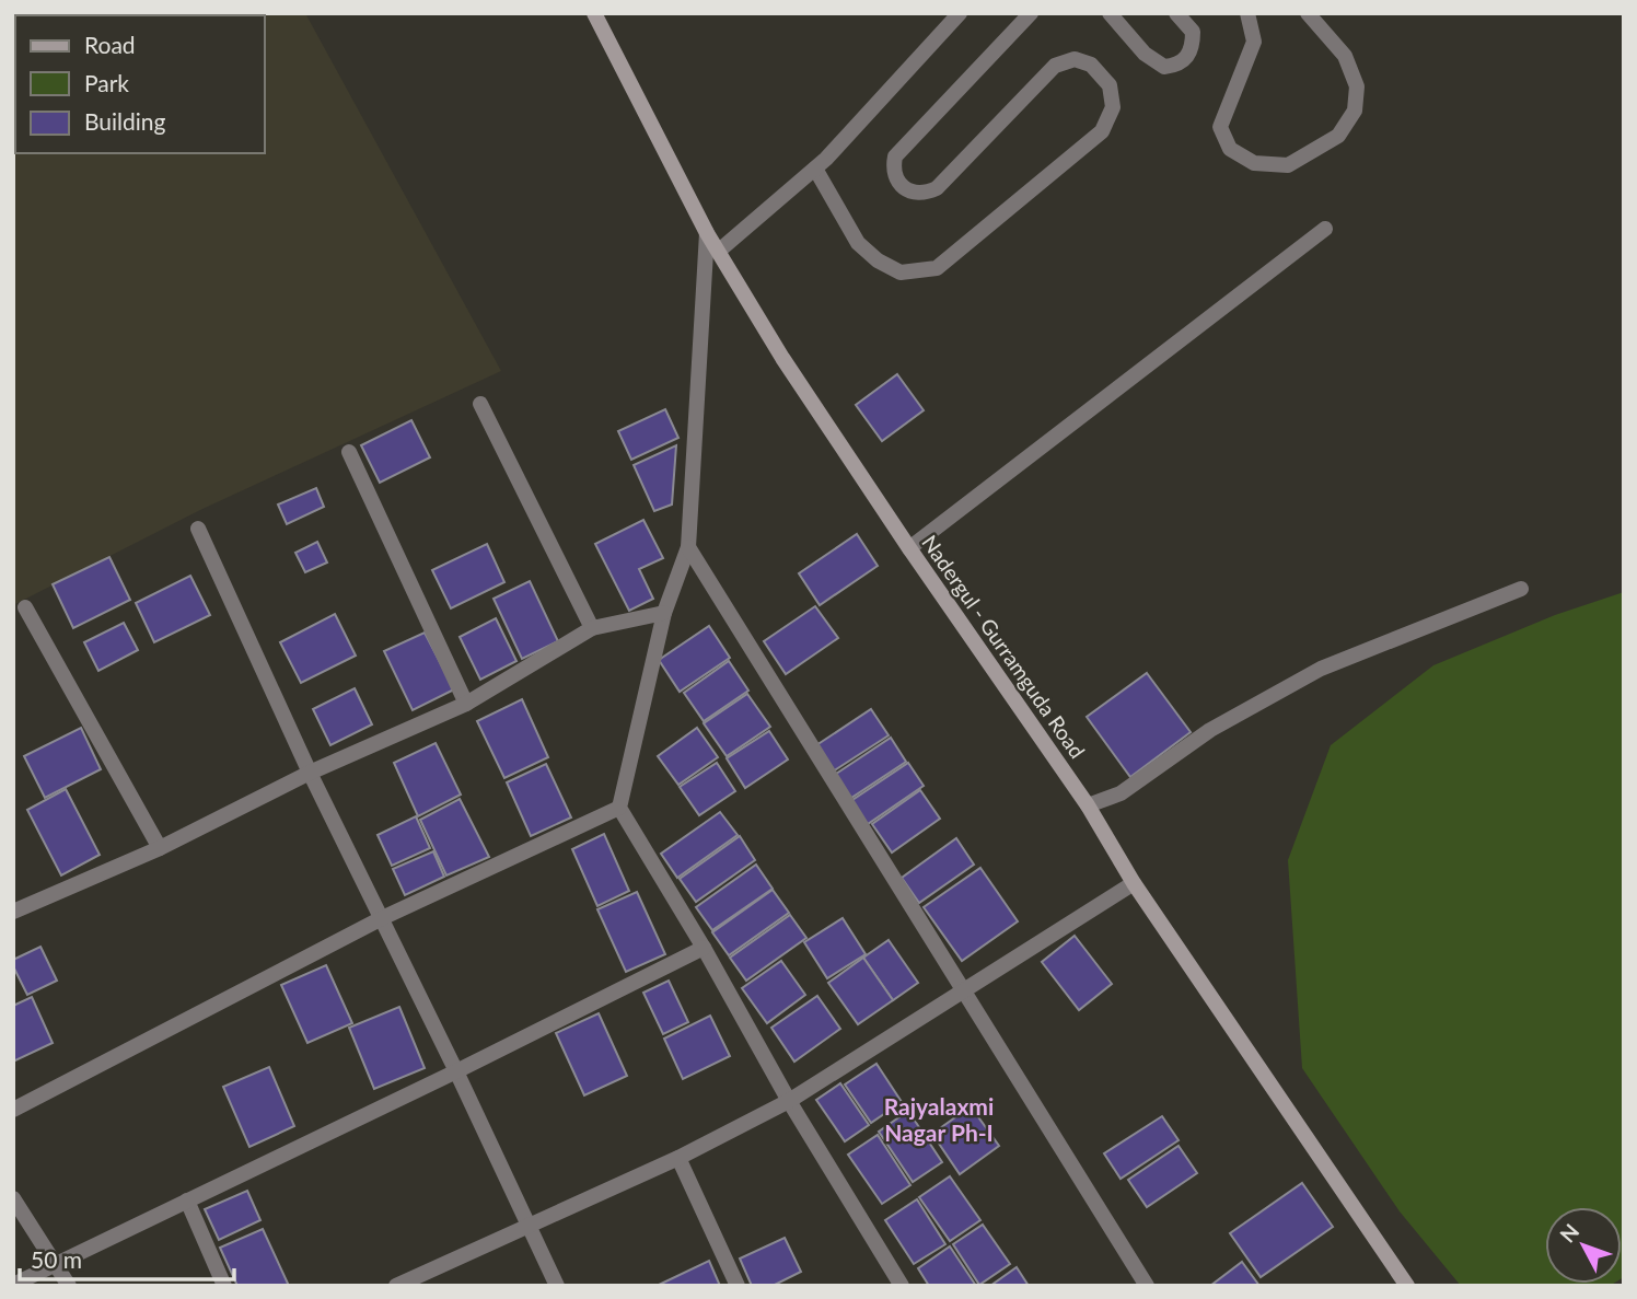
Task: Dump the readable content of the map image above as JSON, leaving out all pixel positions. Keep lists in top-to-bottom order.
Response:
{
  "streets": {
    "main road": ["Nadergul - Gurramguda Road"]
  },
  "districts": ["Rajyalaxmi Nagar Ph-I"],
  "legend": ["Road", "Park", "Building"],
  "scale_bar": "50 m",
  "north": "top left"
}
